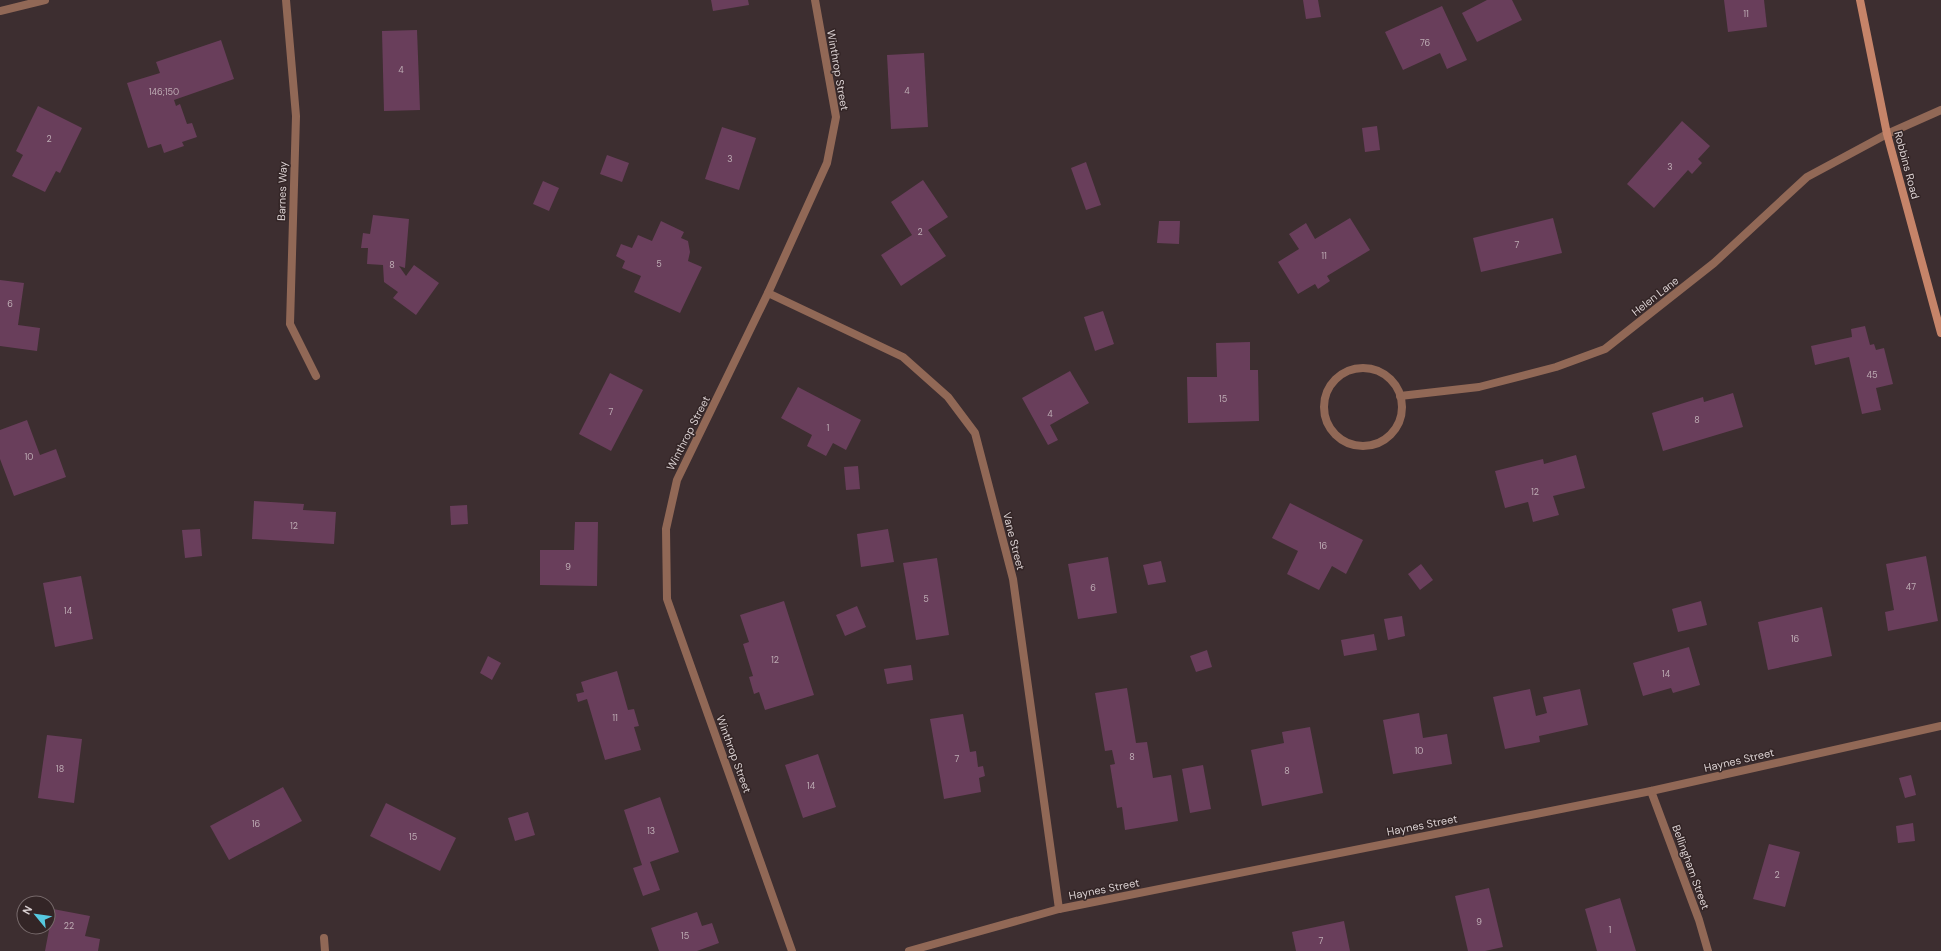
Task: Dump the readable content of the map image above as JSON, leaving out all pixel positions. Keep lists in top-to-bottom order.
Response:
{
  "streets": {
    "street": [
      "Winthrop Street",
      "Robbins Road",
      "Barnes Way",
      "Helen Lane",
      "Vane Street",
      "Haynes Street",
      "Bellingham Street"
    ]
  },
  "crossings": [
    ["Winthrop Street", "Vane Street"],
    ["Robbins Road", "Helen Lane"],
    ["Vane Street", "Haynes Street"],
    ["Haynes Street", "Bellingham Street"]
  ],
  "house_numbers": [
    "11",
    "76",
    "4",
    "4",
    "146;150",
    "2",
    "3",
    "3",
    "2",
    "7",
    "11",
    "5",
    "8",
    "6",
    "45",
    "15",
    "7",
    "4",
    "8",
    "1",
    "10",
    "12",
    "12",
    "16",
    "9",
    "47",
    "6",
    "5",
    "14",
    "16",
    "12",
    "14",
    "11",
    "10",
    "8",
    "7",
    "18",
    "8",
    "14",
    "16",
    "13",
    "15",
    "2",
    "9",
    "22",
    "1",
    "15",
    "7"
  ],
  "north": "top left"
}
